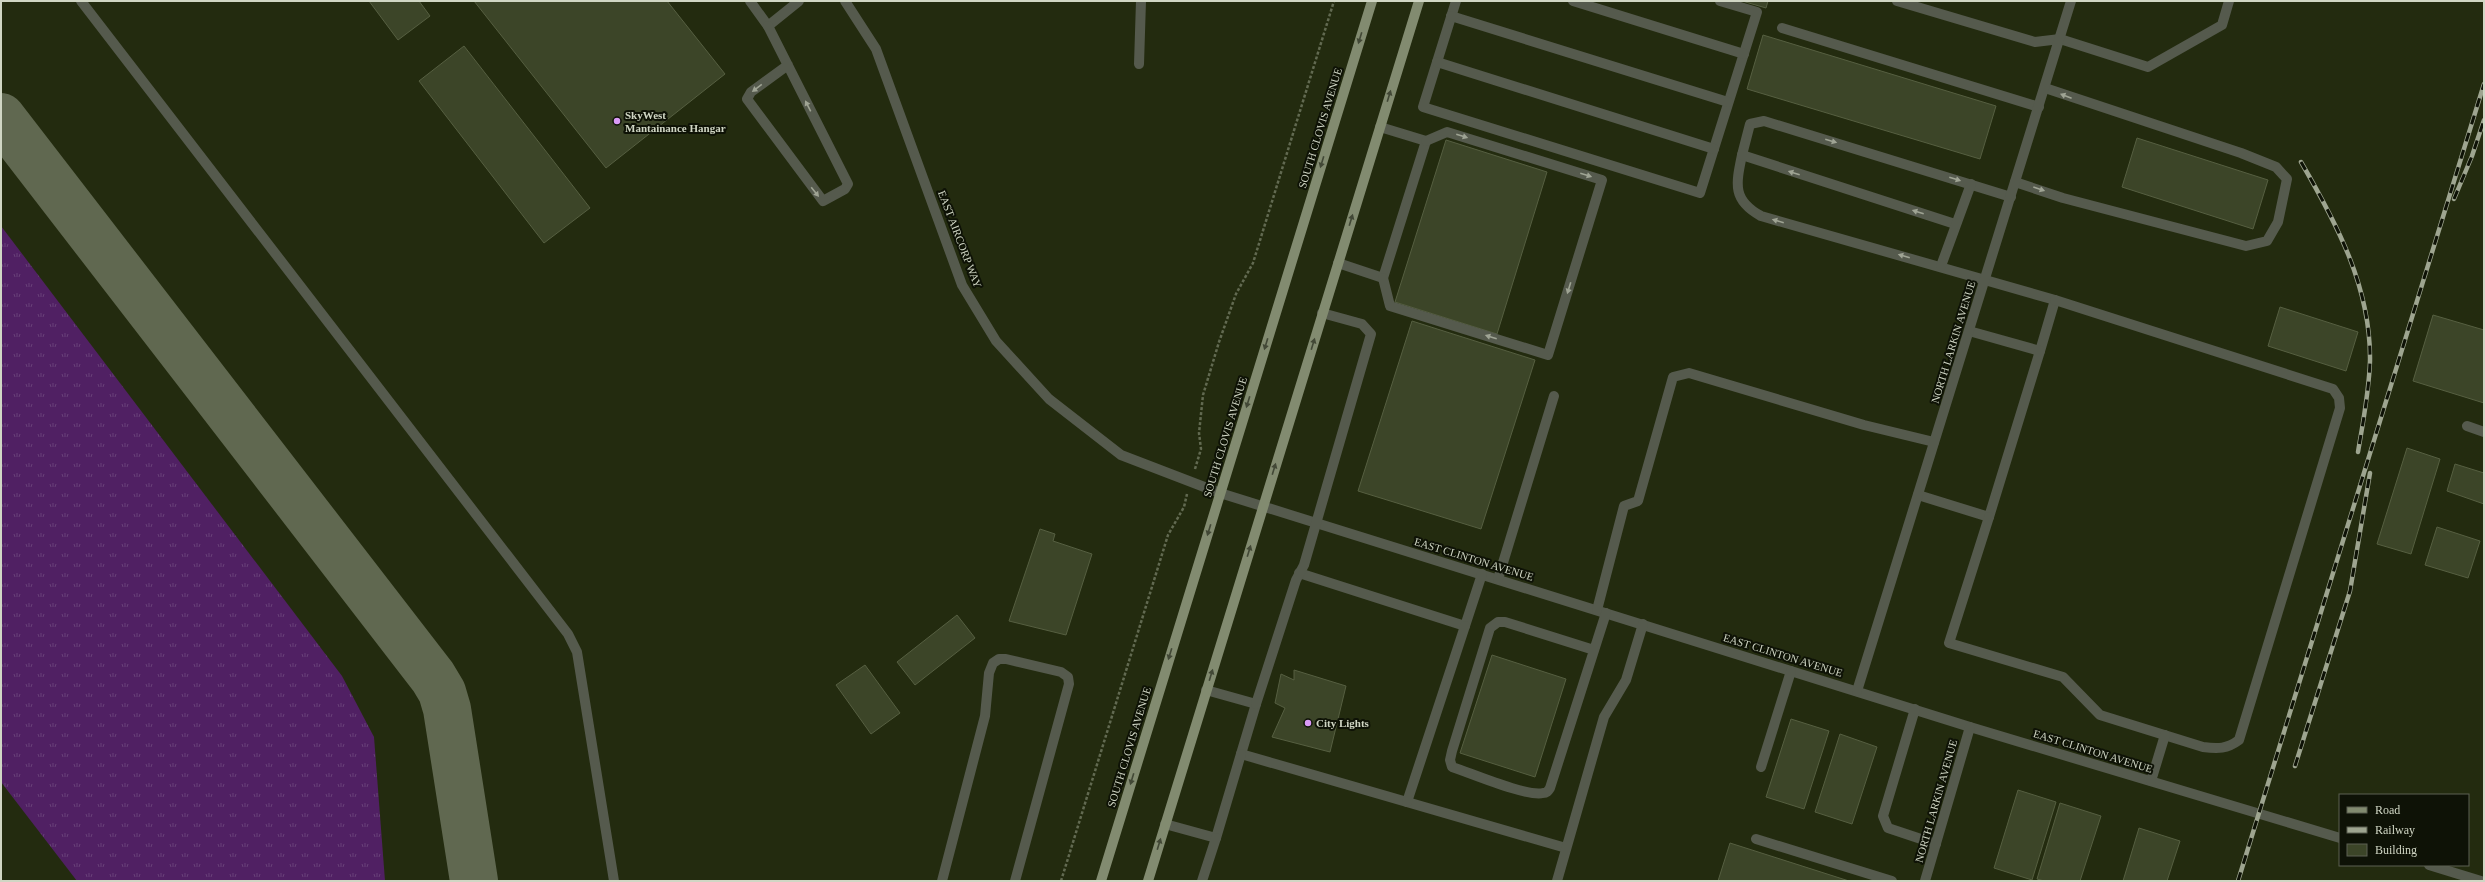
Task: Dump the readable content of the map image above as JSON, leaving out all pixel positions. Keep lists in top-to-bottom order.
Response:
{
  "streets": {
    "main road": ["SOUTH CLOVIS AVENUE"],
    "street": ["EAST AIRCORP WAY", "NORTH LARKIN AVENUE", "EAST CLINTON AVENUE"]
  },
  "crossings": [
    ["SOUTH CLOVIS AVENUE", "EAST AIRCORP WAY"],
    ["SOUTH CLOVIS AVENUE", "EAST CLINTON AVENUE"],
    ["EAST AIRCORP WAY", "EAST CLINTON AVENUE"],
    ["NORTH LARKIN AVENUE", "EAST CLINTON AVENUE"]
  ],
  "places": ["SkyWest Mantainance Hangar", "City Lights"],
  "legend": ["Road", "Railway", "Building"]
}
